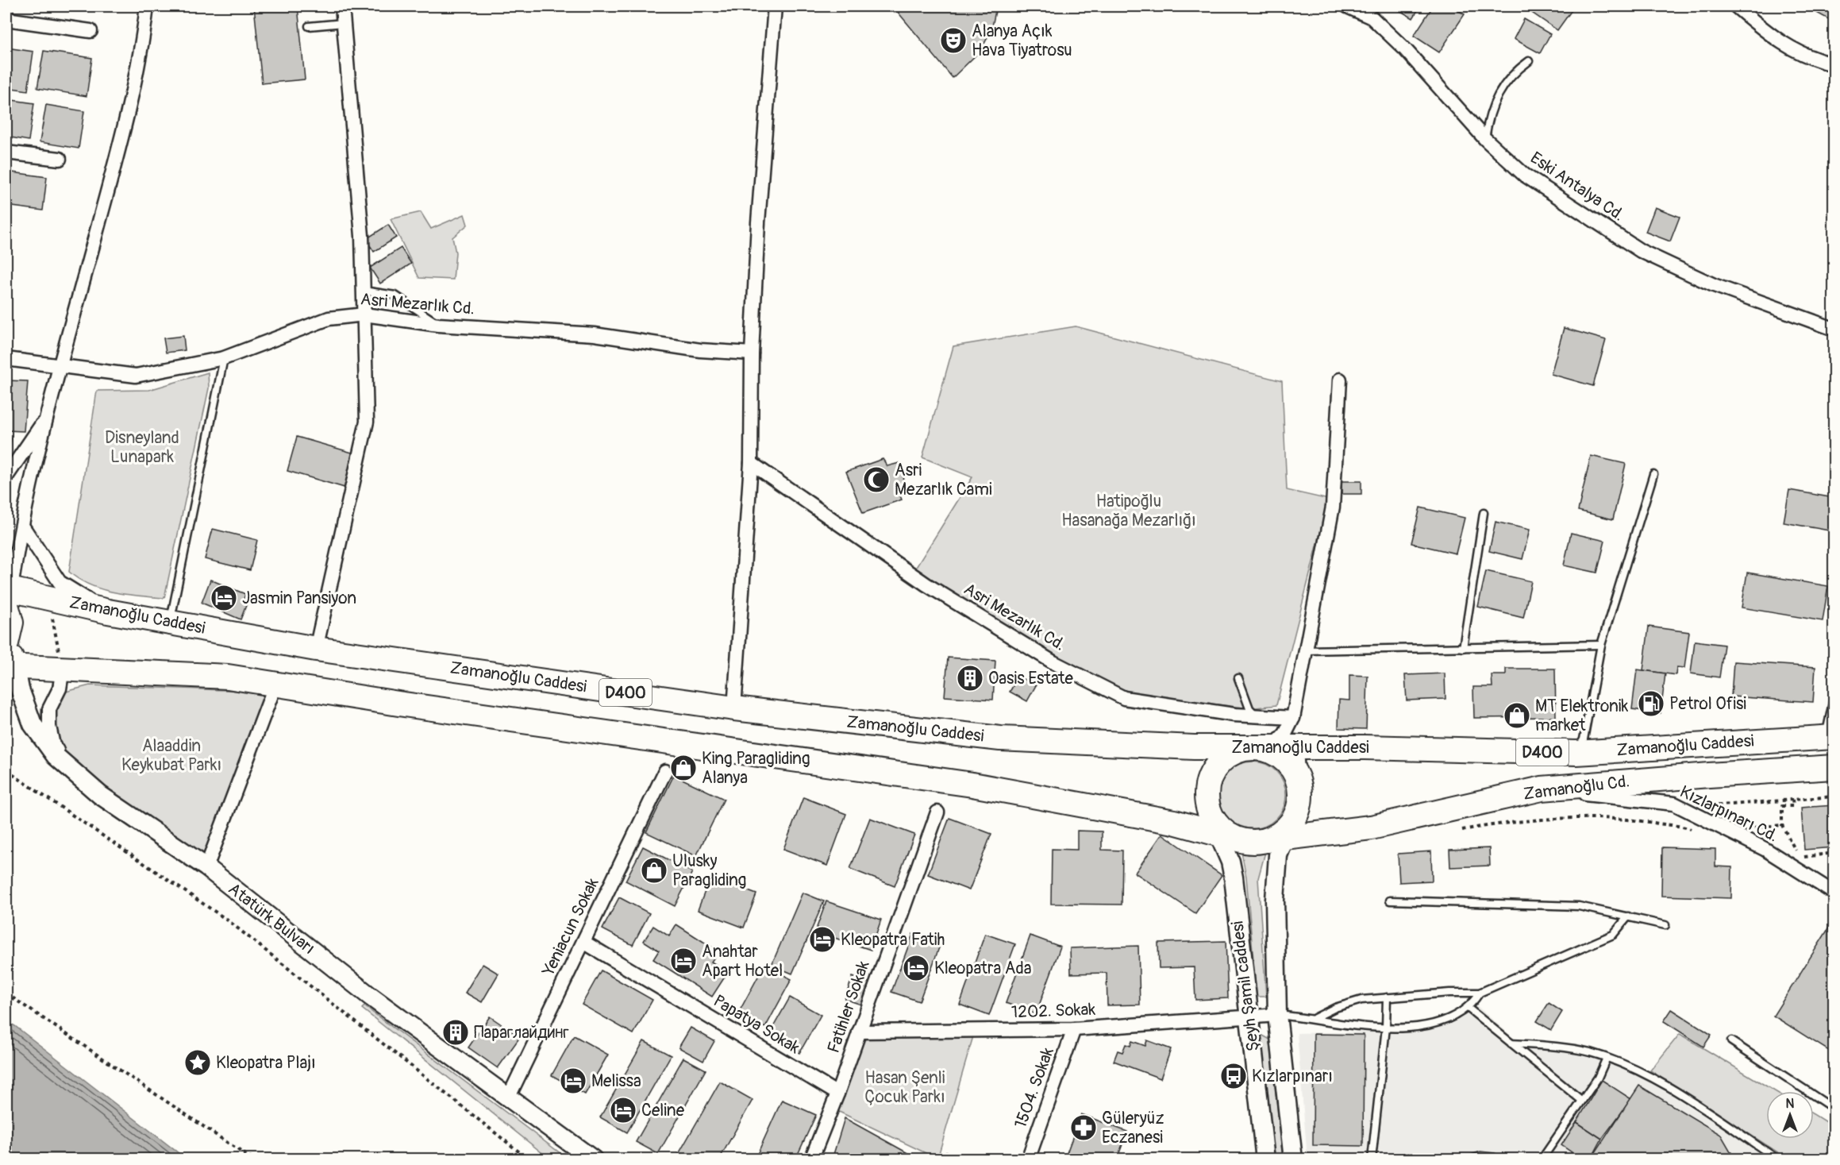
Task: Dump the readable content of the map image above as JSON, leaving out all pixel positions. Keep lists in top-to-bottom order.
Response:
{
  "streets": {
    "highway": ["Zamanoğlu Caddesi", "D400", "Zamanoğlu Cd."],
    "street": [
      "Eski Antalya Cd.",
      "Asri Mezarlık Cd.",
      "Kızlarpınarı Cd.",
      "Atatürk Bulvarı",
      "Yeniacun Sokak",
      "Şeyh Şamil caddesi",
      "Fatihler Sokak",
      "1202. Sokak",
      "Papatya Sokak",
      "1504. Sokak"
    ]
  },
  "crossings": [
    ["Zamanoğlu Cd.", "Kızlarpınarı Cd."],
    ["Zamanoğlu Cd.", "Şeyh Şamil caddesi"],
    ["Atatürk Bulvarı", "Yeniacun Sokak"],
    ["Yeniacun Sokak", "Papatya Sokak"],
    ["Şeyh Şamil caddesi", "1202. Sokak"],
    ["Fatihler Sokak", "1202. Sokak"],
    ["Fatihler Sokak", "Papatya Sokak"],
    ["1202. Sokak", "1504. Sokak"]
  ],
  "parks": [
    "Disneyland Lunapark",
    "Hatipoğlu Hasanağa Mezarlığı",
    "Alaaddin Keykubat Parkı",
    "Hasan Şenli Çocuk Parkı"
  ],
  "places": {
    "theatre": ["Alanya Açık Hava Tiyatrosu"],
    "mosque": ["Asri Mezarlık Cami"],
    "hotel": [
      "Jasmin Pansiyon",
      "Kleopatra Fatih",
      "Anahtar Apart Hotel",
      "Kleopatra Ada",
      "Melissa",
      "Celine"
    ],
    "building": ["Oasis Estate", "Параглайдинг"],
    "fuel station": ["Petrol Ofisi"],
    "shop": ["MT Elektronik market", "King Paragliding Alanya", "Ulusky Paragliding"],
    "place": ["Kleopatra Plajı"],
    "bus stop": ["Kızlarpınarı"],
    "pharmacy": ["Güleryüz Eczanesi"]
  },
  "north": "top"
}
